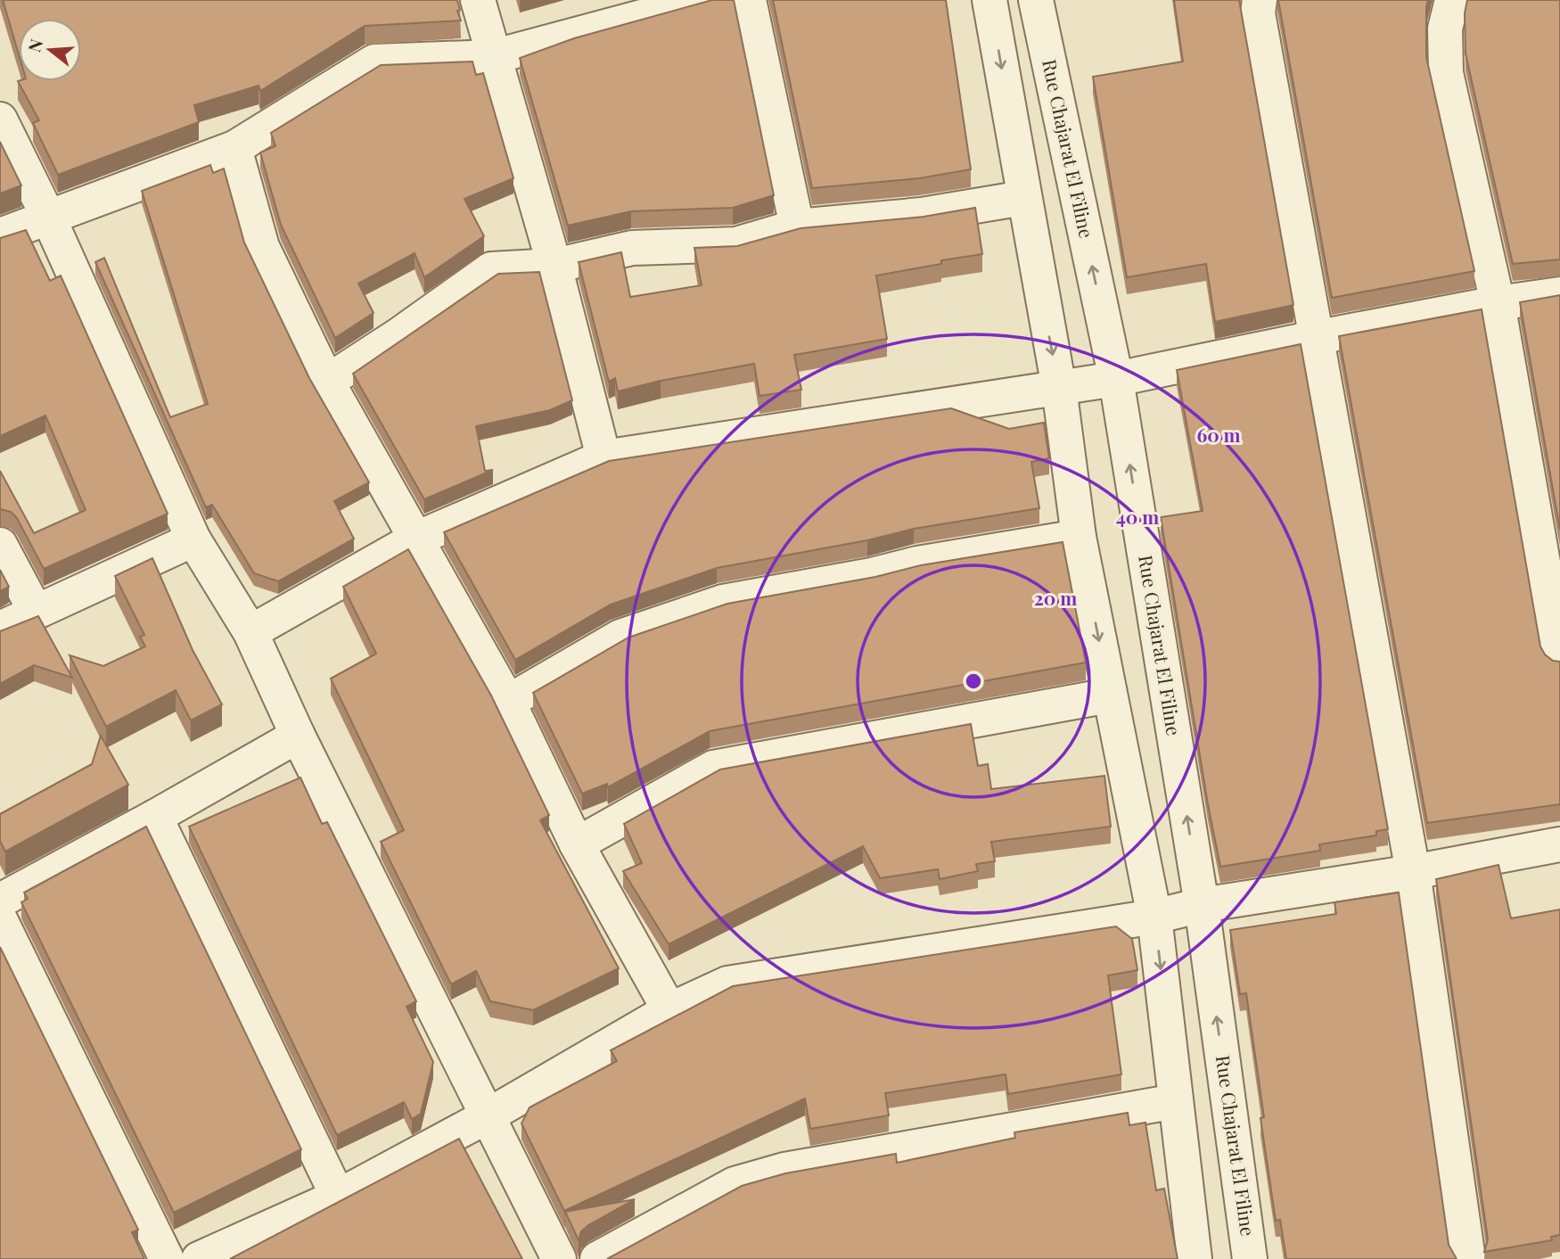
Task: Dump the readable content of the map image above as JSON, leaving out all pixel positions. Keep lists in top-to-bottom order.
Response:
{
  "streets": {
    "street": ["Rue Chajarat El Filine"]
  },
  "north": "left",
  "rings": ["60 m", "40 m", "20 m"]
}
